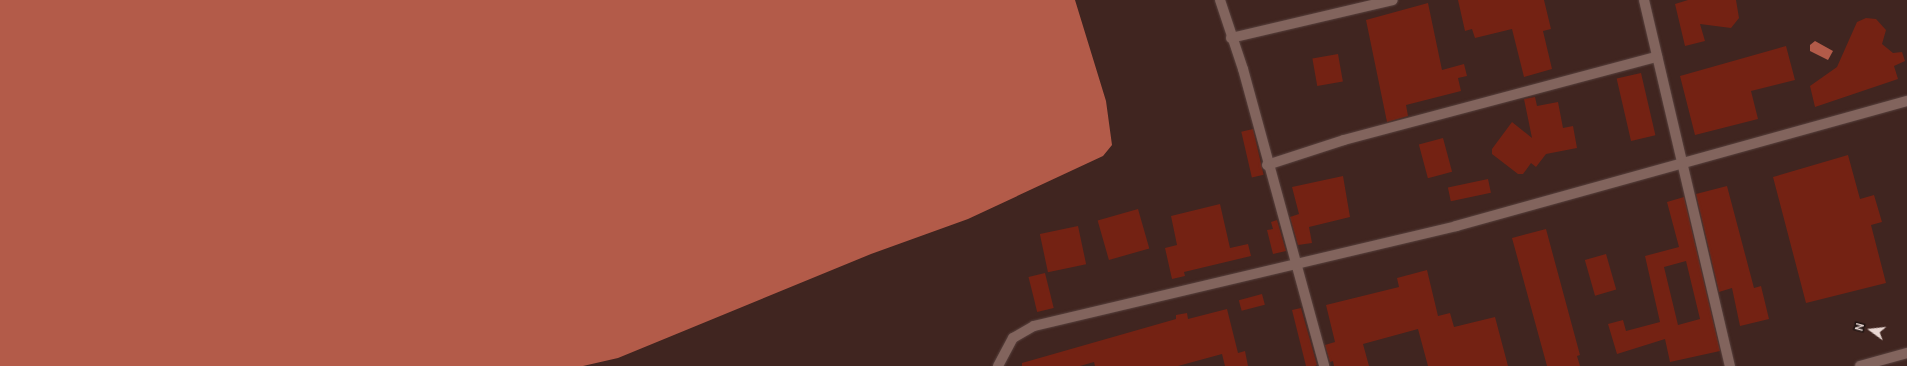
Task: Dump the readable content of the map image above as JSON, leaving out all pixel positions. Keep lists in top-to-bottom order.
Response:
{
  "north": "left"
}
